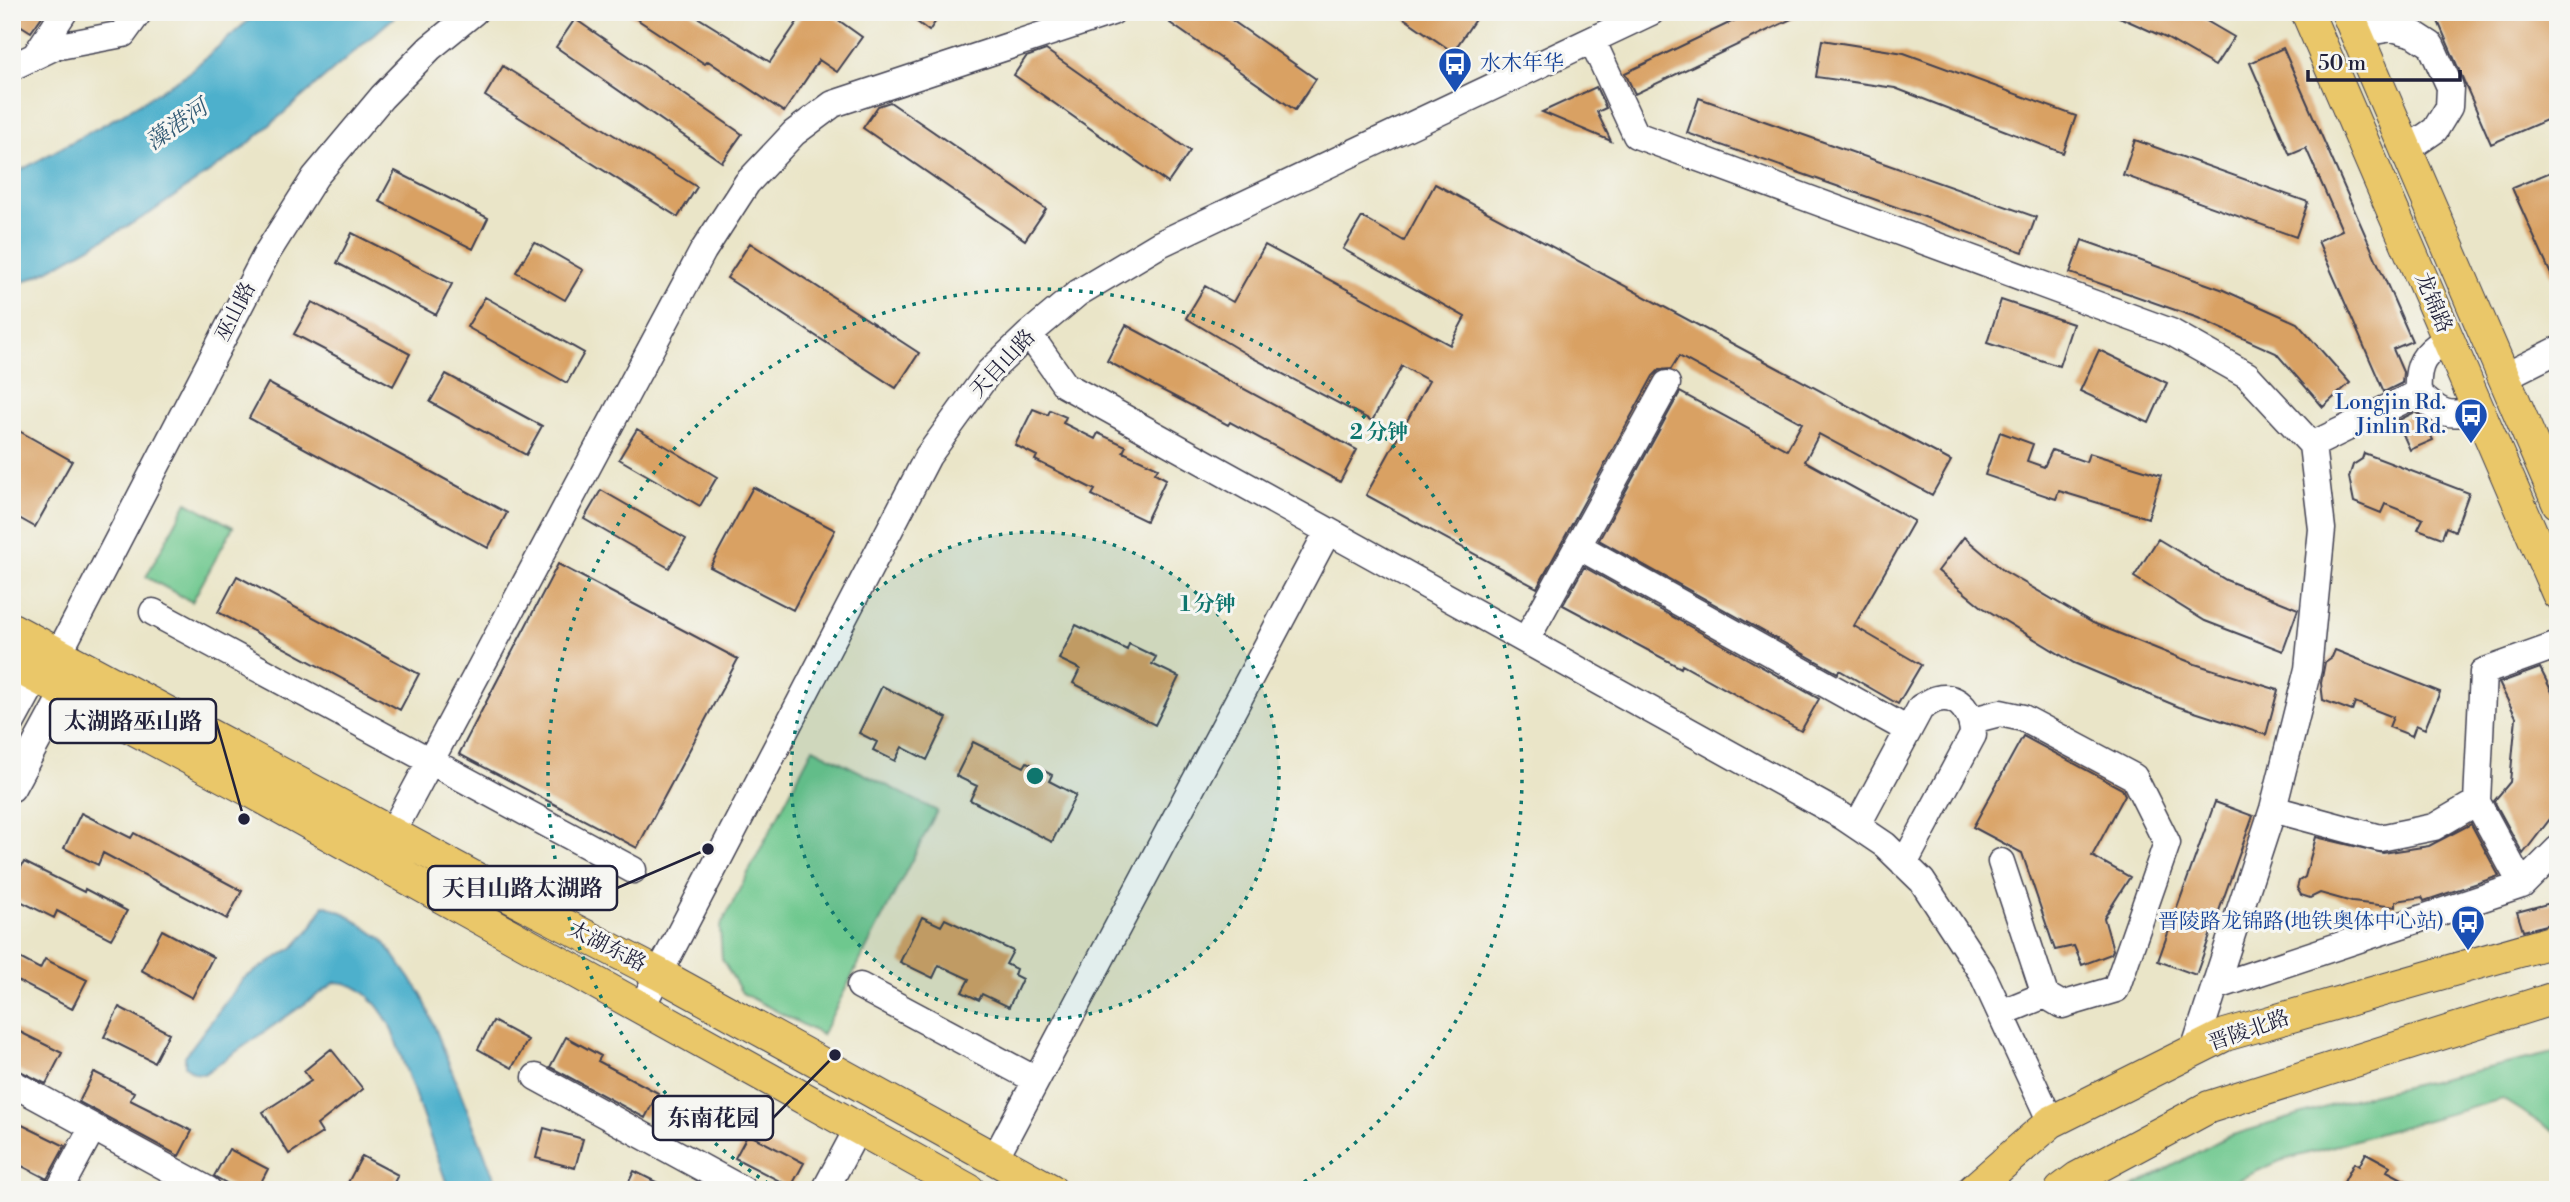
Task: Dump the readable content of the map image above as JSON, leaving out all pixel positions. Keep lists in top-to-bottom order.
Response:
{
  "streets": {
    "main road": ["龙锦路", "太湖东路", "晋陵北路"],
    "street": ["巫山路", "天目山路"]
  },
  "crossings": [
    ["巫山路", "太湖东路"],
    ["天目山路", "太湖东路"]
  ],
  "water": ["藻港河"],
  "places": {
    "bus stop": ["水木年华", "Longjin Rd. Jinlin Rd.", "晋陵路龙锦路(地铁奥体中心站)"],
    "other": ["太湖路巫山路", "天目山路太湖路", "东南花园"]
  },
  "scale_bar": "50 m",
  "rings": ["2 分钟", "1 分钟"]
}
